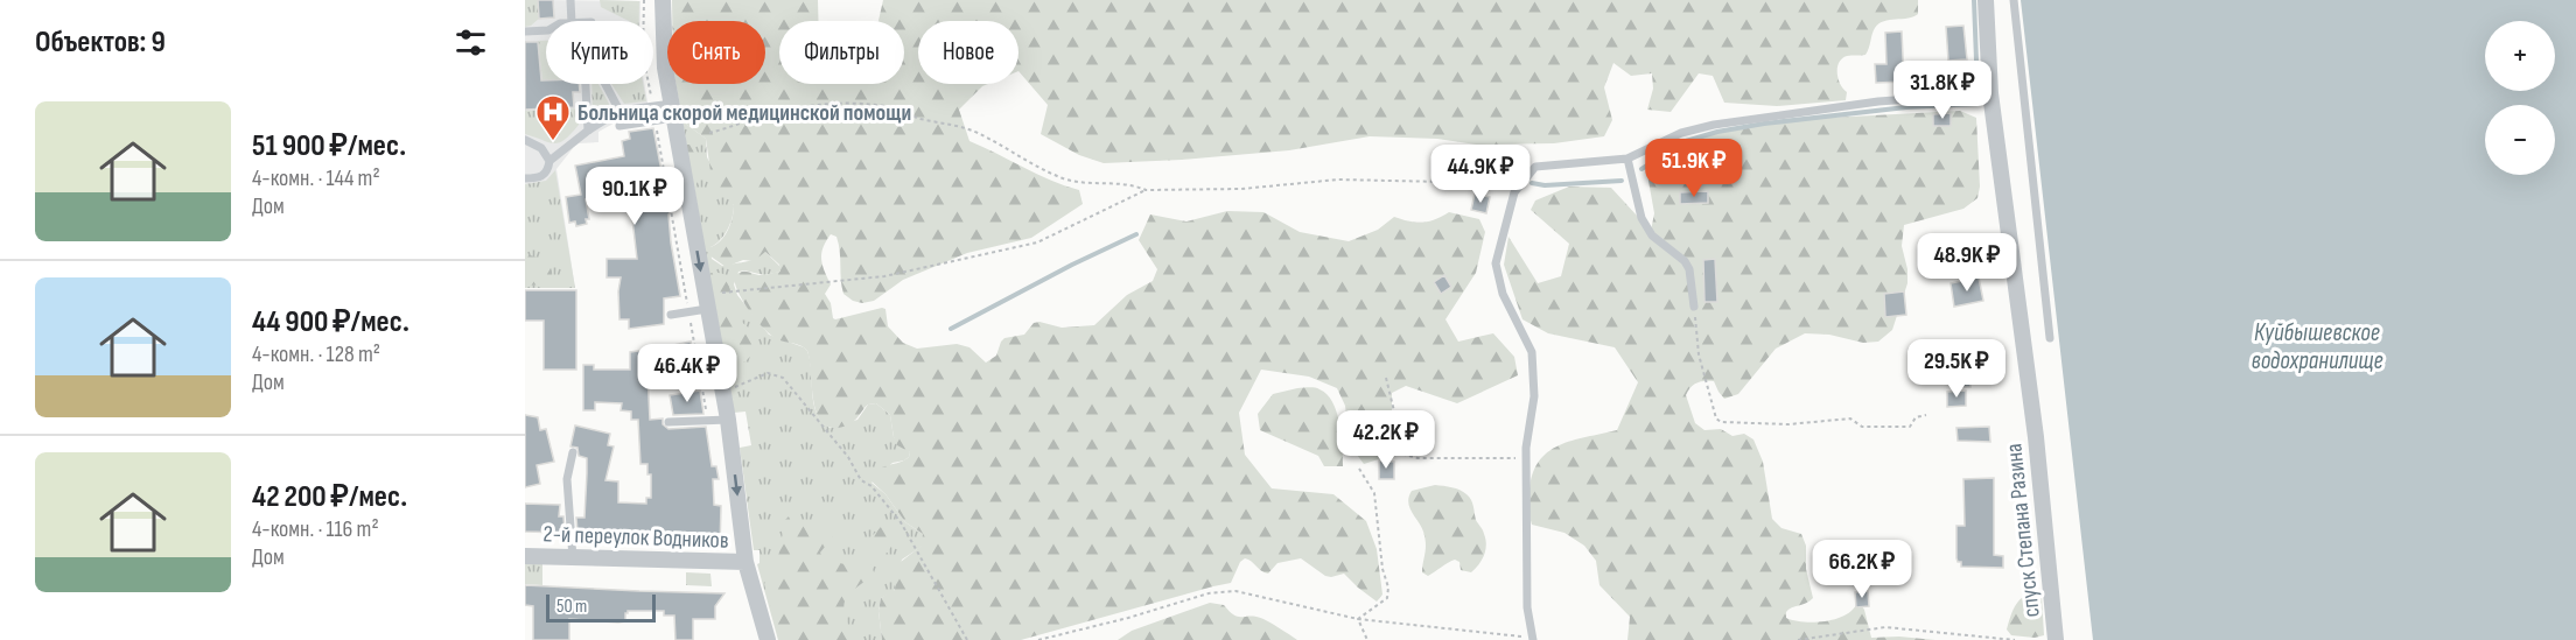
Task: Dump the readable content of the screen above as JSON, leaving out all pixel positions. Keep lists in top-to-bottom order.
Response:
{
  "streets": {
    "street": ["спуск Степана Разина", "2-й переулок Водников"]
  },
  "water": ["Куйбышевское водохранилище"],
  "places": {
    "hospital": ["Больница скорой медицинской помощи"]
  },
  "scale_bar": "50 m",
  "page": {
    "heading": "Объектов: 9",
    "map_buttons": ["+", "−"],
    "chip": [
      "Купить",
      "Снять",
      "Фильтры",
      "Новое"
    ],
    "price": [
      "31.8K ₽",
      "51.9K ₽",
      "44.9K ₽",
      "90.1K ₽",
      "48.9K ₽",
      "29.5K ₽",
      "46.4K ₽",
      "42.2K ₽",
      "66.2K ₽"
    ],
    "list": [
      {
        "name": "51 900 ₽/мес.",
        "note": "4-комн. · 144 m² · Дом"
      },
      {
        "name": "44 900 ₽/мес.",
        "note": "4-комн. · 128 m² · Дом"
      },
      {
        "name": "42 200 ₽/мес.",
        "note": "4-комн. · 116 m² · Дом"
      }
    ],
    "scale": "50 m"
  }
}
